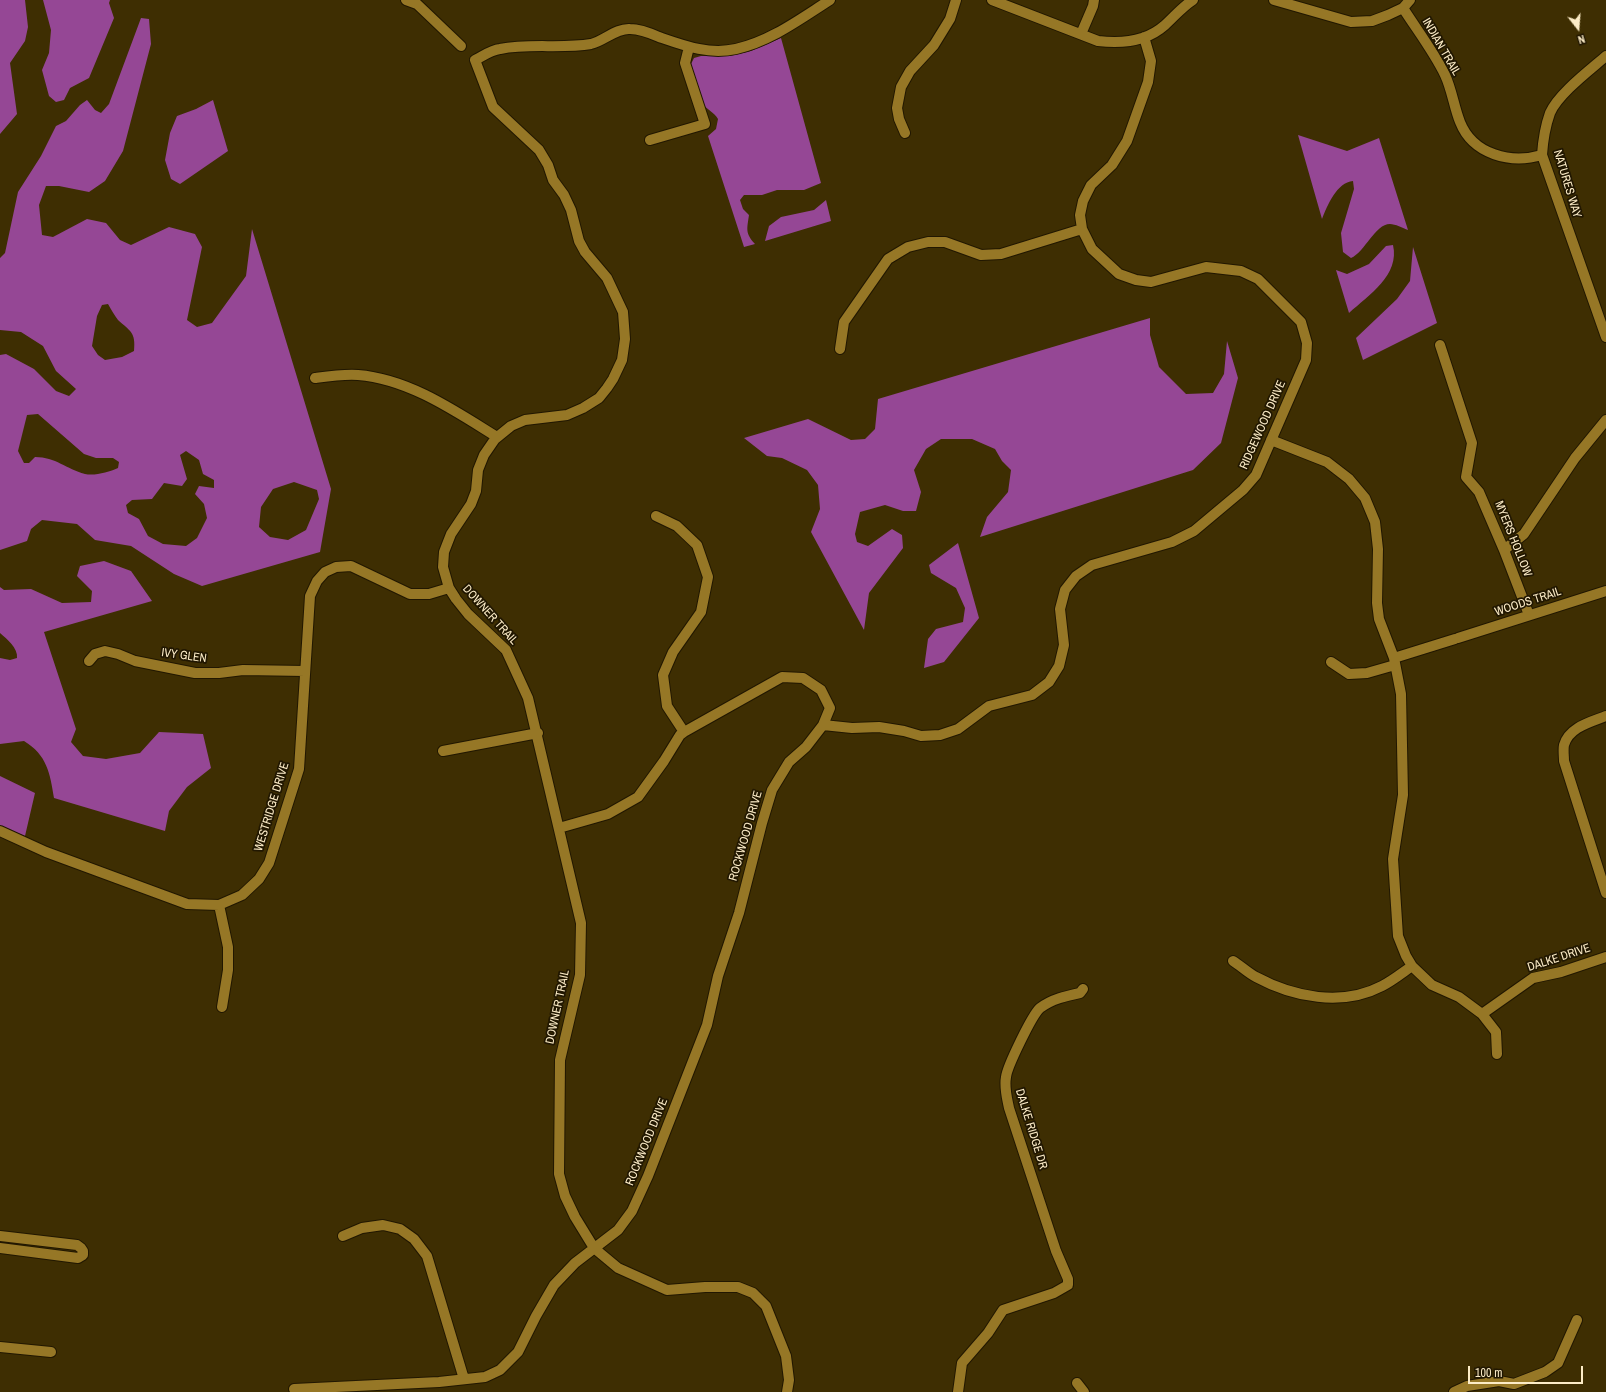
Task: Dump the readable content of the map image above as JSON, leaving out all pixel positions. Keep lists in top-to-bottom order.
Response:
{
  "streets": {
    "street": [
      "INDIAN TRAIL",
      "NATURES WAY",
      "RIDGEWOOD DRIVE",
      "MYERS HOLLOW",
      "WOODS TRAIL",
      "DOWNER TRAIL",
      "IVY GLEN",
      "WESTRIDGE DRIVE",
      "ROCKWOOD DRIVE",
      "DALKE DRIVE",
      "DALKE RIDGE DR"
    ]
  },
  "crossings": [
    ["INDIAN TRAIL", "NATURES WAY"],
    ["RIDGEWOOD DRIVE", "ROCKWOOD DRIVE"],
    ["MYERS HOLLOW", "WOODS TRAIL"],
    ["DOWNER TRAIL", "WESTRIDGE DRIVE"],
    ["DOWNER TRAIL", "ROCKWOOD DRIVE"],
    ["IVY GLEN", "WESTRIDGE DRIVE"]
  ],
  "scale_bar": "100 m",
  "north": "bottom"
}
